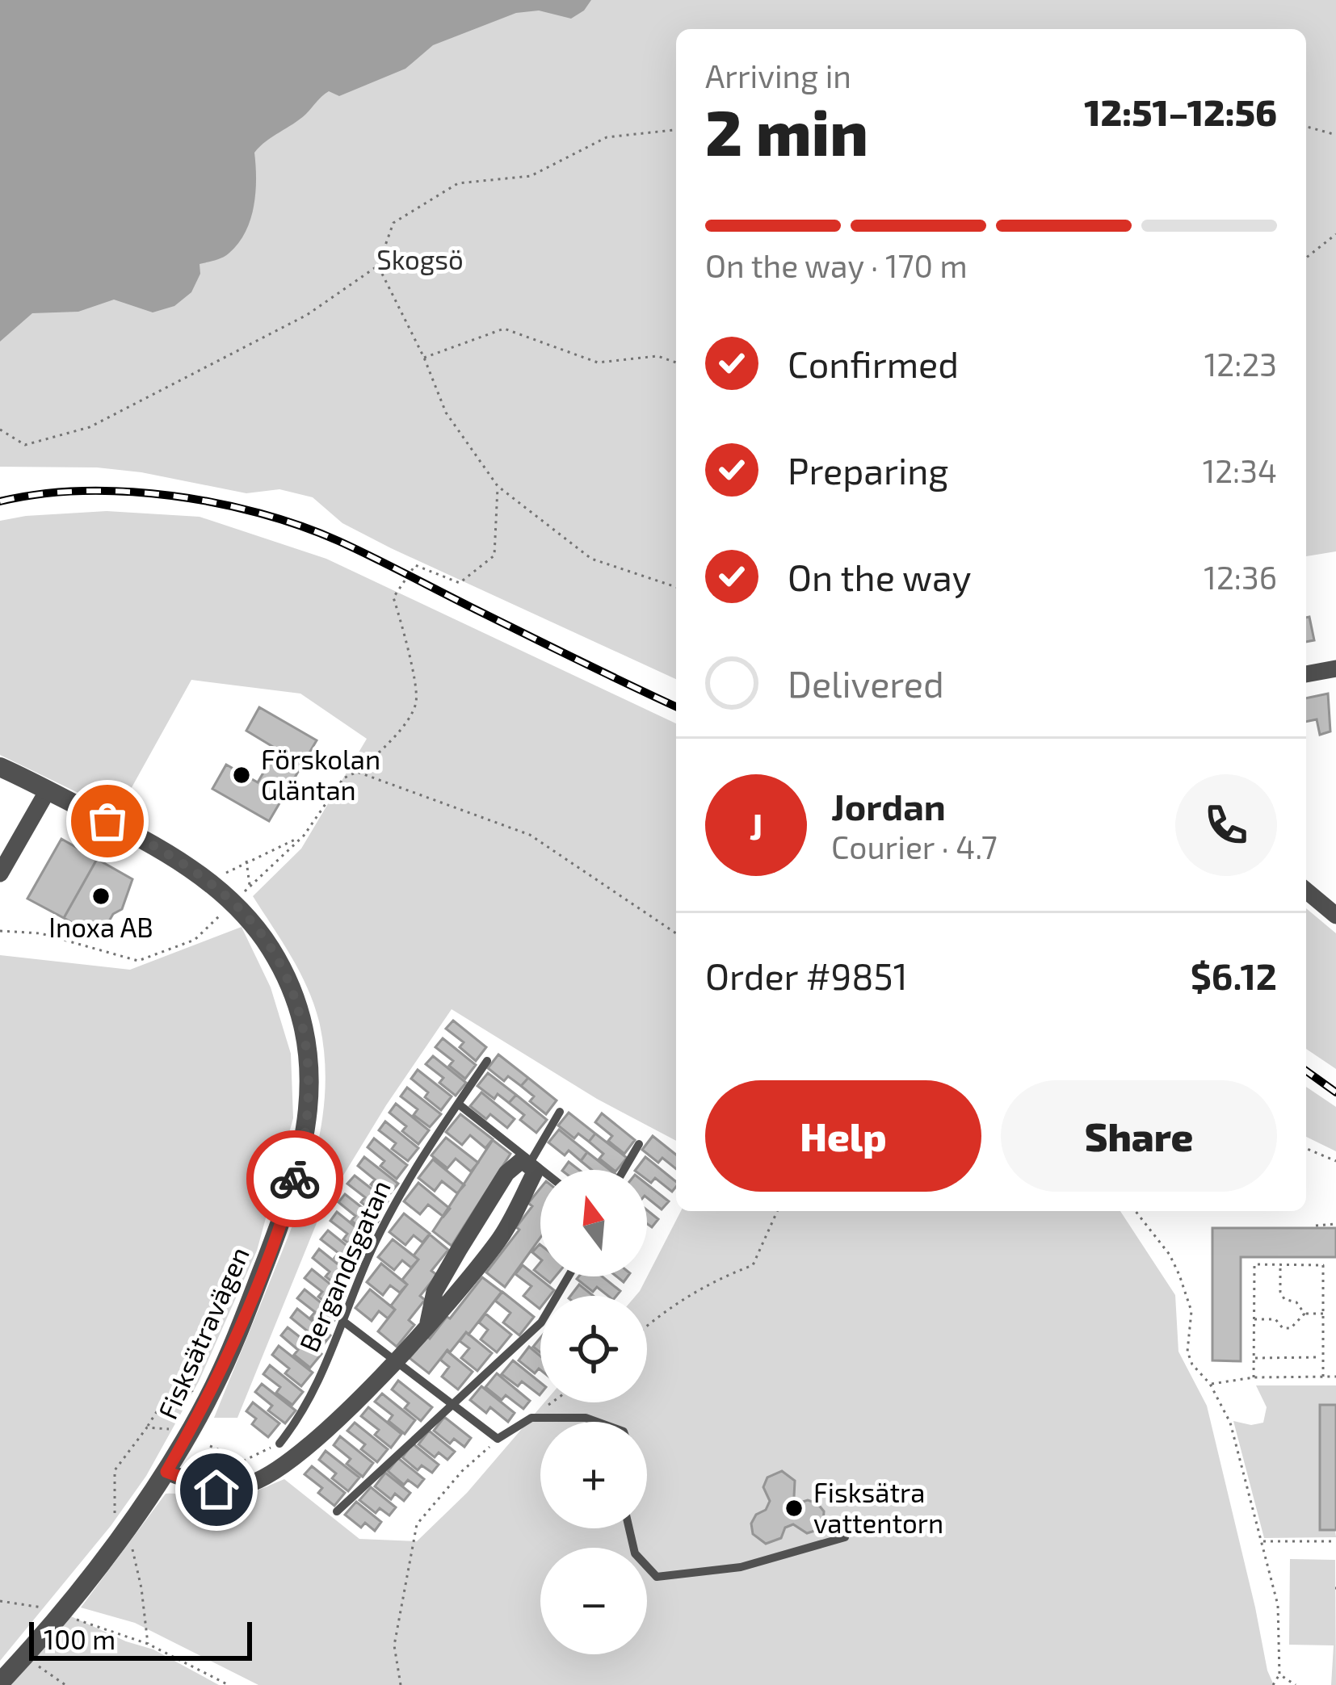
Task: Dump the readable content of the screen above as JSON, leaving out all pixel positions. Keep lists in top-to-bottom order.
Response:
{
  "streets": {
    "street": ["Fisksätravägen"],
    "lane": ["Bergandsgatan"]
  },
  "parks": ["Skogsö"],
  "places": ["Förskolan Gläntan", "Inoxa AB", "Fisksätra vattentorn"],
  "scale_bar": "100 m",
  "north": "top",
  "page": {
    "heading": ["2 min", "Arriving in", "12:51–12:56"],
    "panel": [
      "Jordan",
      "Courier · 4.7",
      "Order #9851",
      "$6.12"
    ],
    "bar": "On the way · 170 m",
    "list": [
      ["Confirmed", "12:23"],
      ["Preparing", "12:34"],
      ["On the way", "12:36"],
      "Delivered"
    ],
    "round": "J",
    "buttons": ["Help", "Share"],
    "map_buttons": ["+", "−"],
    "scale": "100 m"
  }
}
